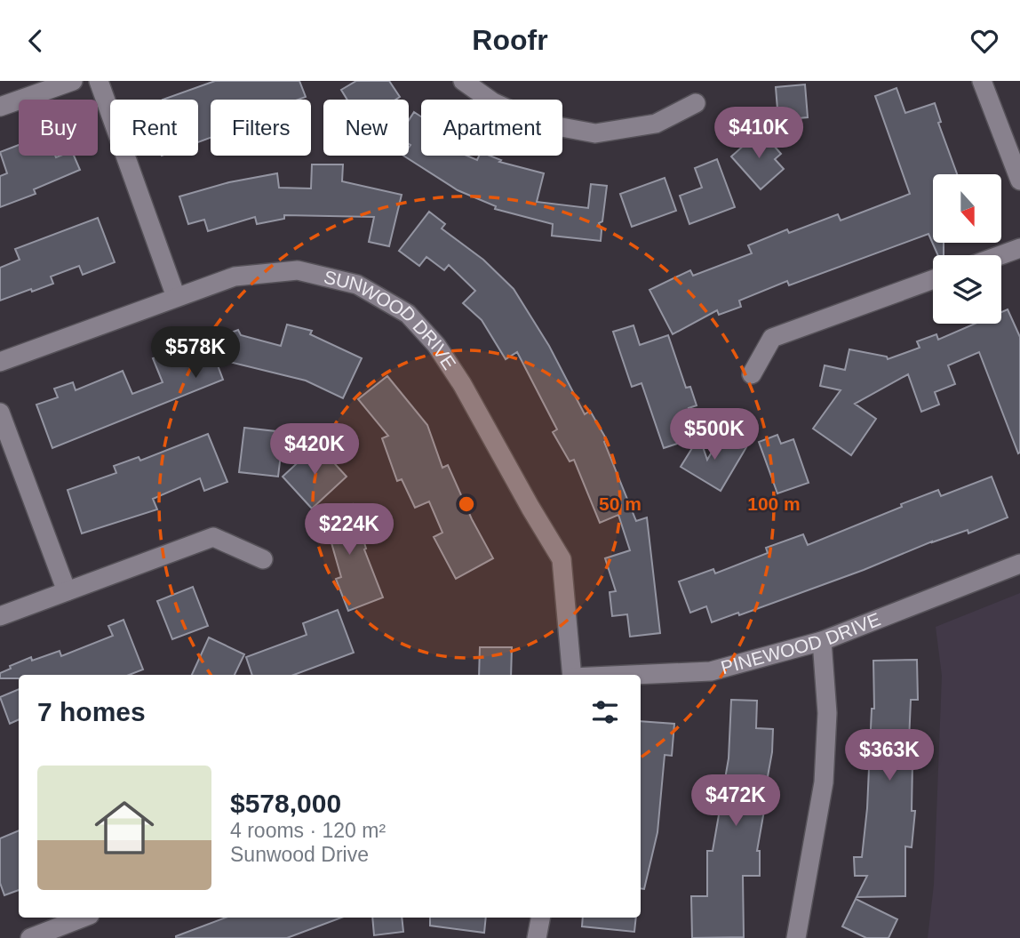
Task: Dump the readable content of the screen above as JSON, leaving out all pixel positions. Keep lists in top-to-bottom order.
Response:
{
  "streets": {
    "street": ["SUNWOOD DRIVE", "PINEWOOD DRIVE"]
  },
  "north": "bottom",
  "page": {
    "header": "Roofr",
    "chip": [
      "Buy",
      "Rent",
      "Filters",
      "New",
      "Apartment"
    ],
    "price": [
      "$410K",
      "$578K",
      "$500K",
      "$420K",
      "$224K",
      "$363K",
      "$472K"
    ],
    "heading": "7 homes",
    "list": [
      {
        "name": "$578,000",
        "note": "4 rooms · 120 m² · Sunwood Drive"
      }
    ]
  },
  "rings": ["50 m", "100 m"]
}
